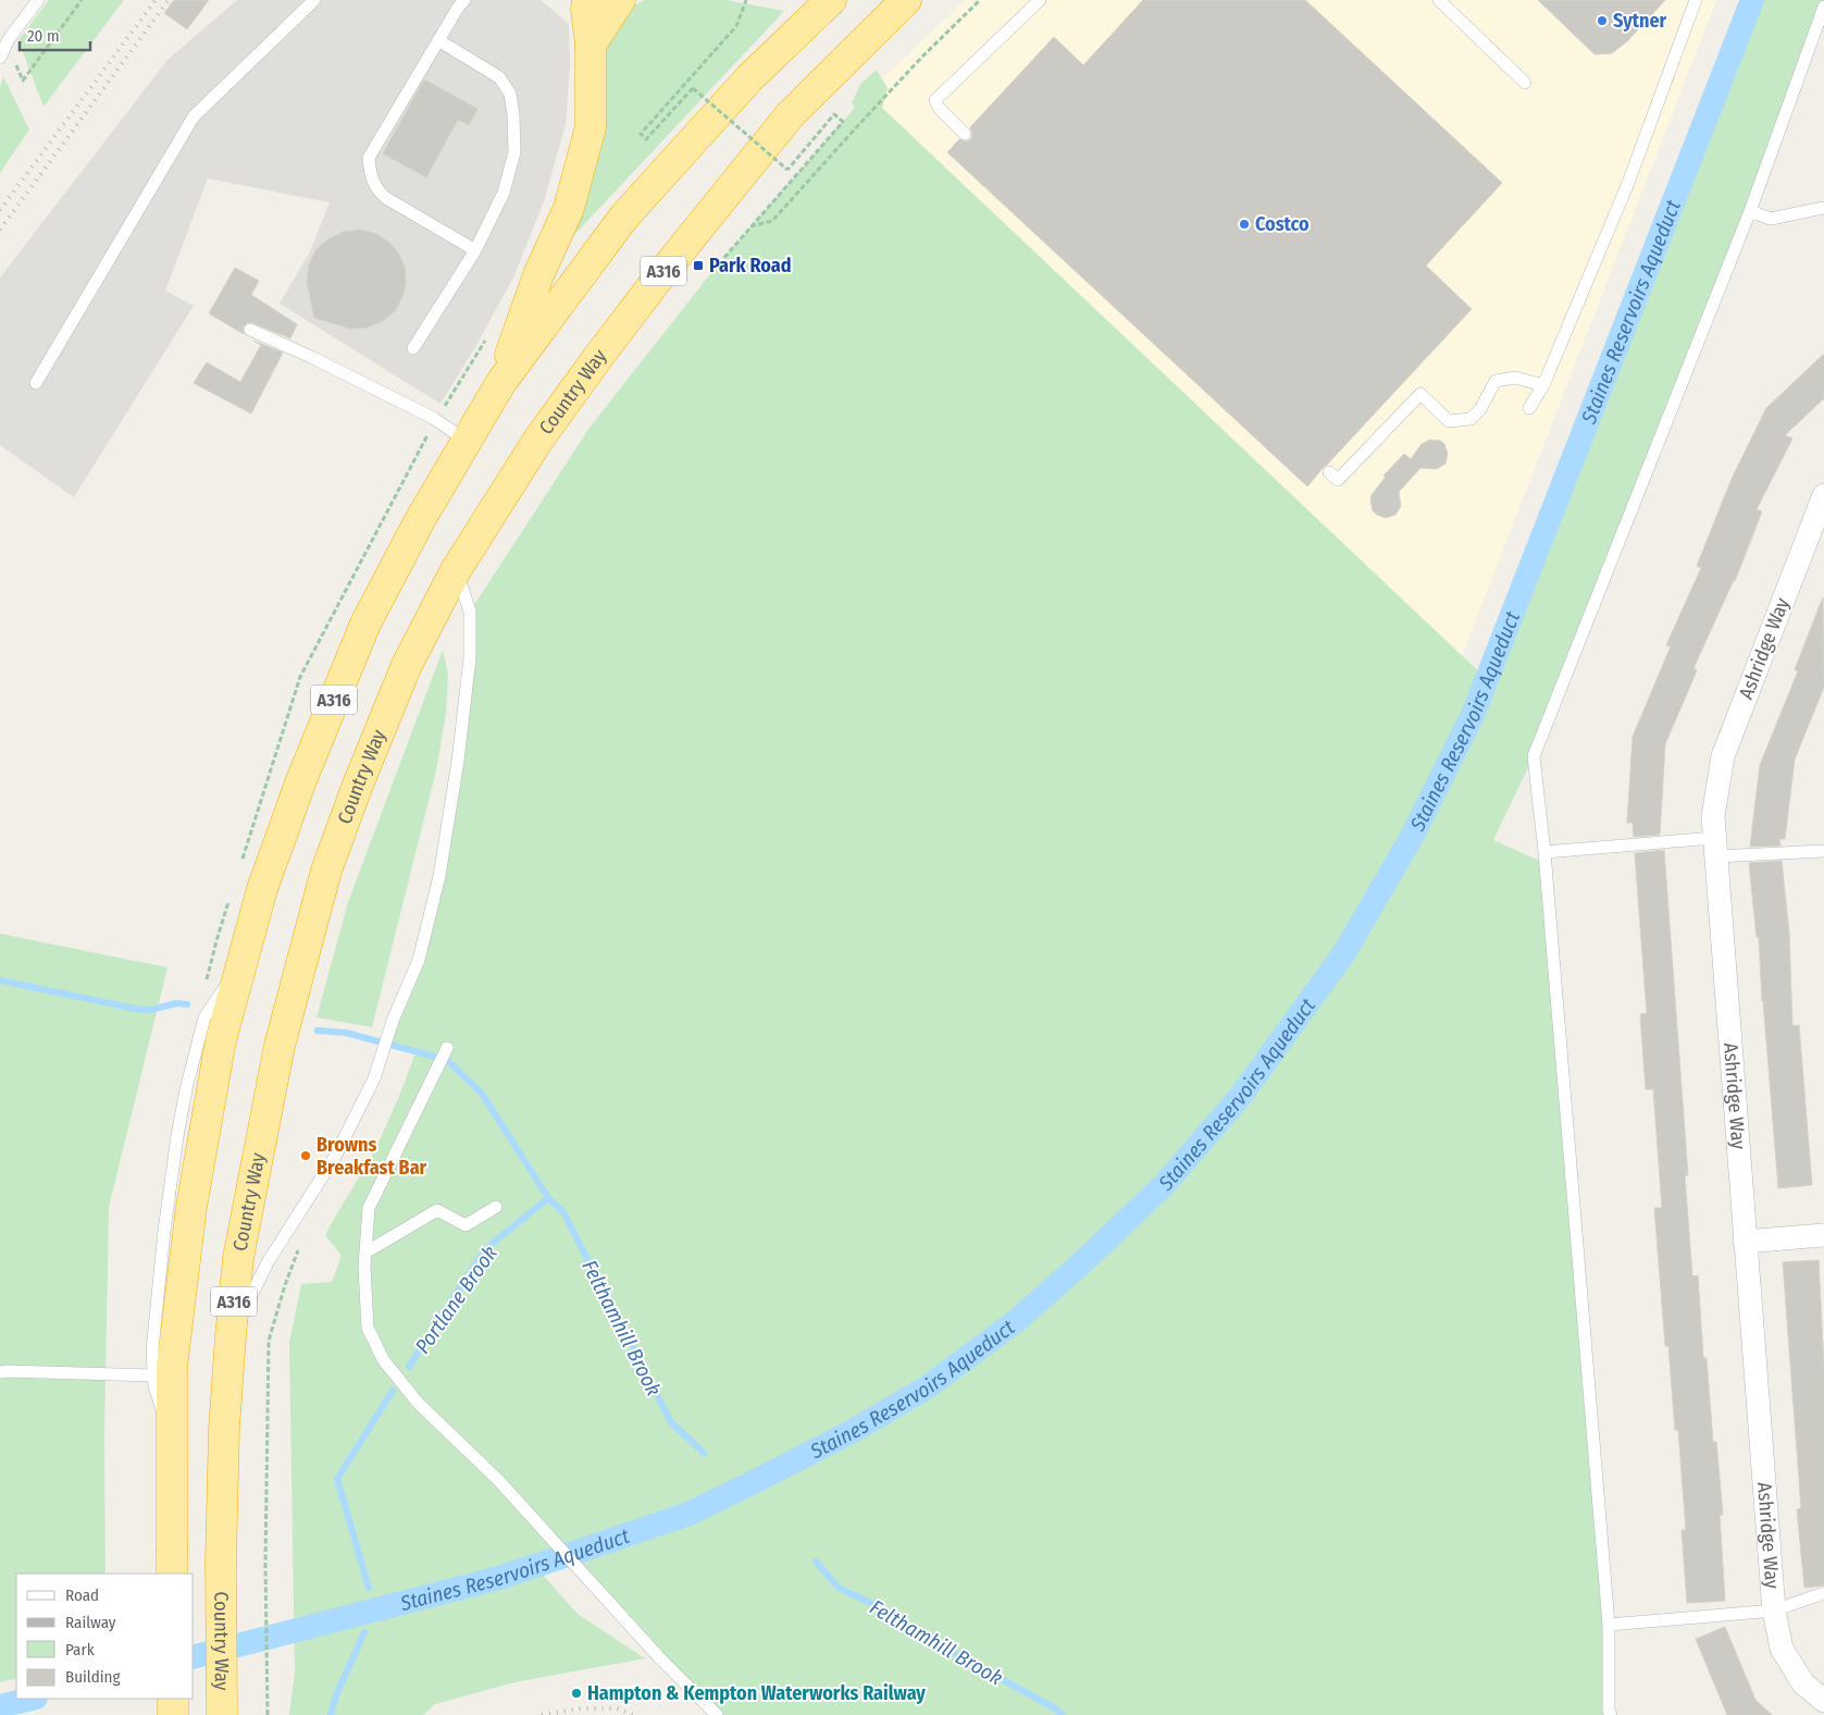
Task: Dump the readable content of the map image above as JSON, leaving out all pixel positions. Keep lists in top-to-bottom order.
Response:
{
  "streets": {
    "highway": ["A316", "Country Way"],
    "street": ["Ashridge Way"]
  },
  "water": ["Staines Reservoirs Aqueduct", "Portlane Brook", "Felthamhill Brook"],
  "places": {
    "other": [
      "Sytner",
      "Costco",
      "Browns Breakfast Bar",
      "Hampton & Kempton Waterworks Railway"
    ],
    "transit": ["Park Road"]
  },
  "legend": [
    "Road",
    "Railway",
    "Park",
    "Building"
  ],
  "scale_bar": "20 m"
}
